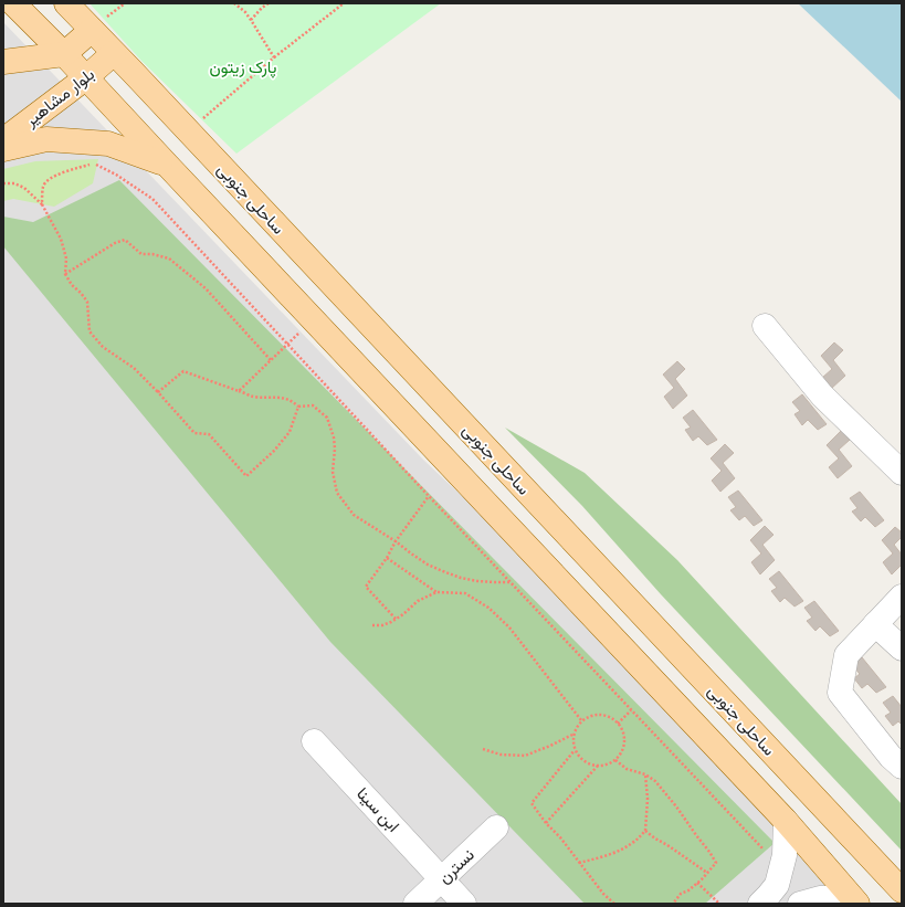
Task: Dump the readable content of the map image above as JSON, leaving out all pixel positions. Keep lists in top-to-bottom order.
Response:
{
  "streets": {
    "main road": ["بلوار مشاهیر", "ساحلی جنوبی"],
    "street": ["ابن سینا", "نسترن"]
  },
  "crossings": [
    ["بلوار مشاهیر", "ساحلی جنوبی"],
    ["ابن سینا", "نسترن"]
  ],
  "parks": ["پارک زیتون"]
}
